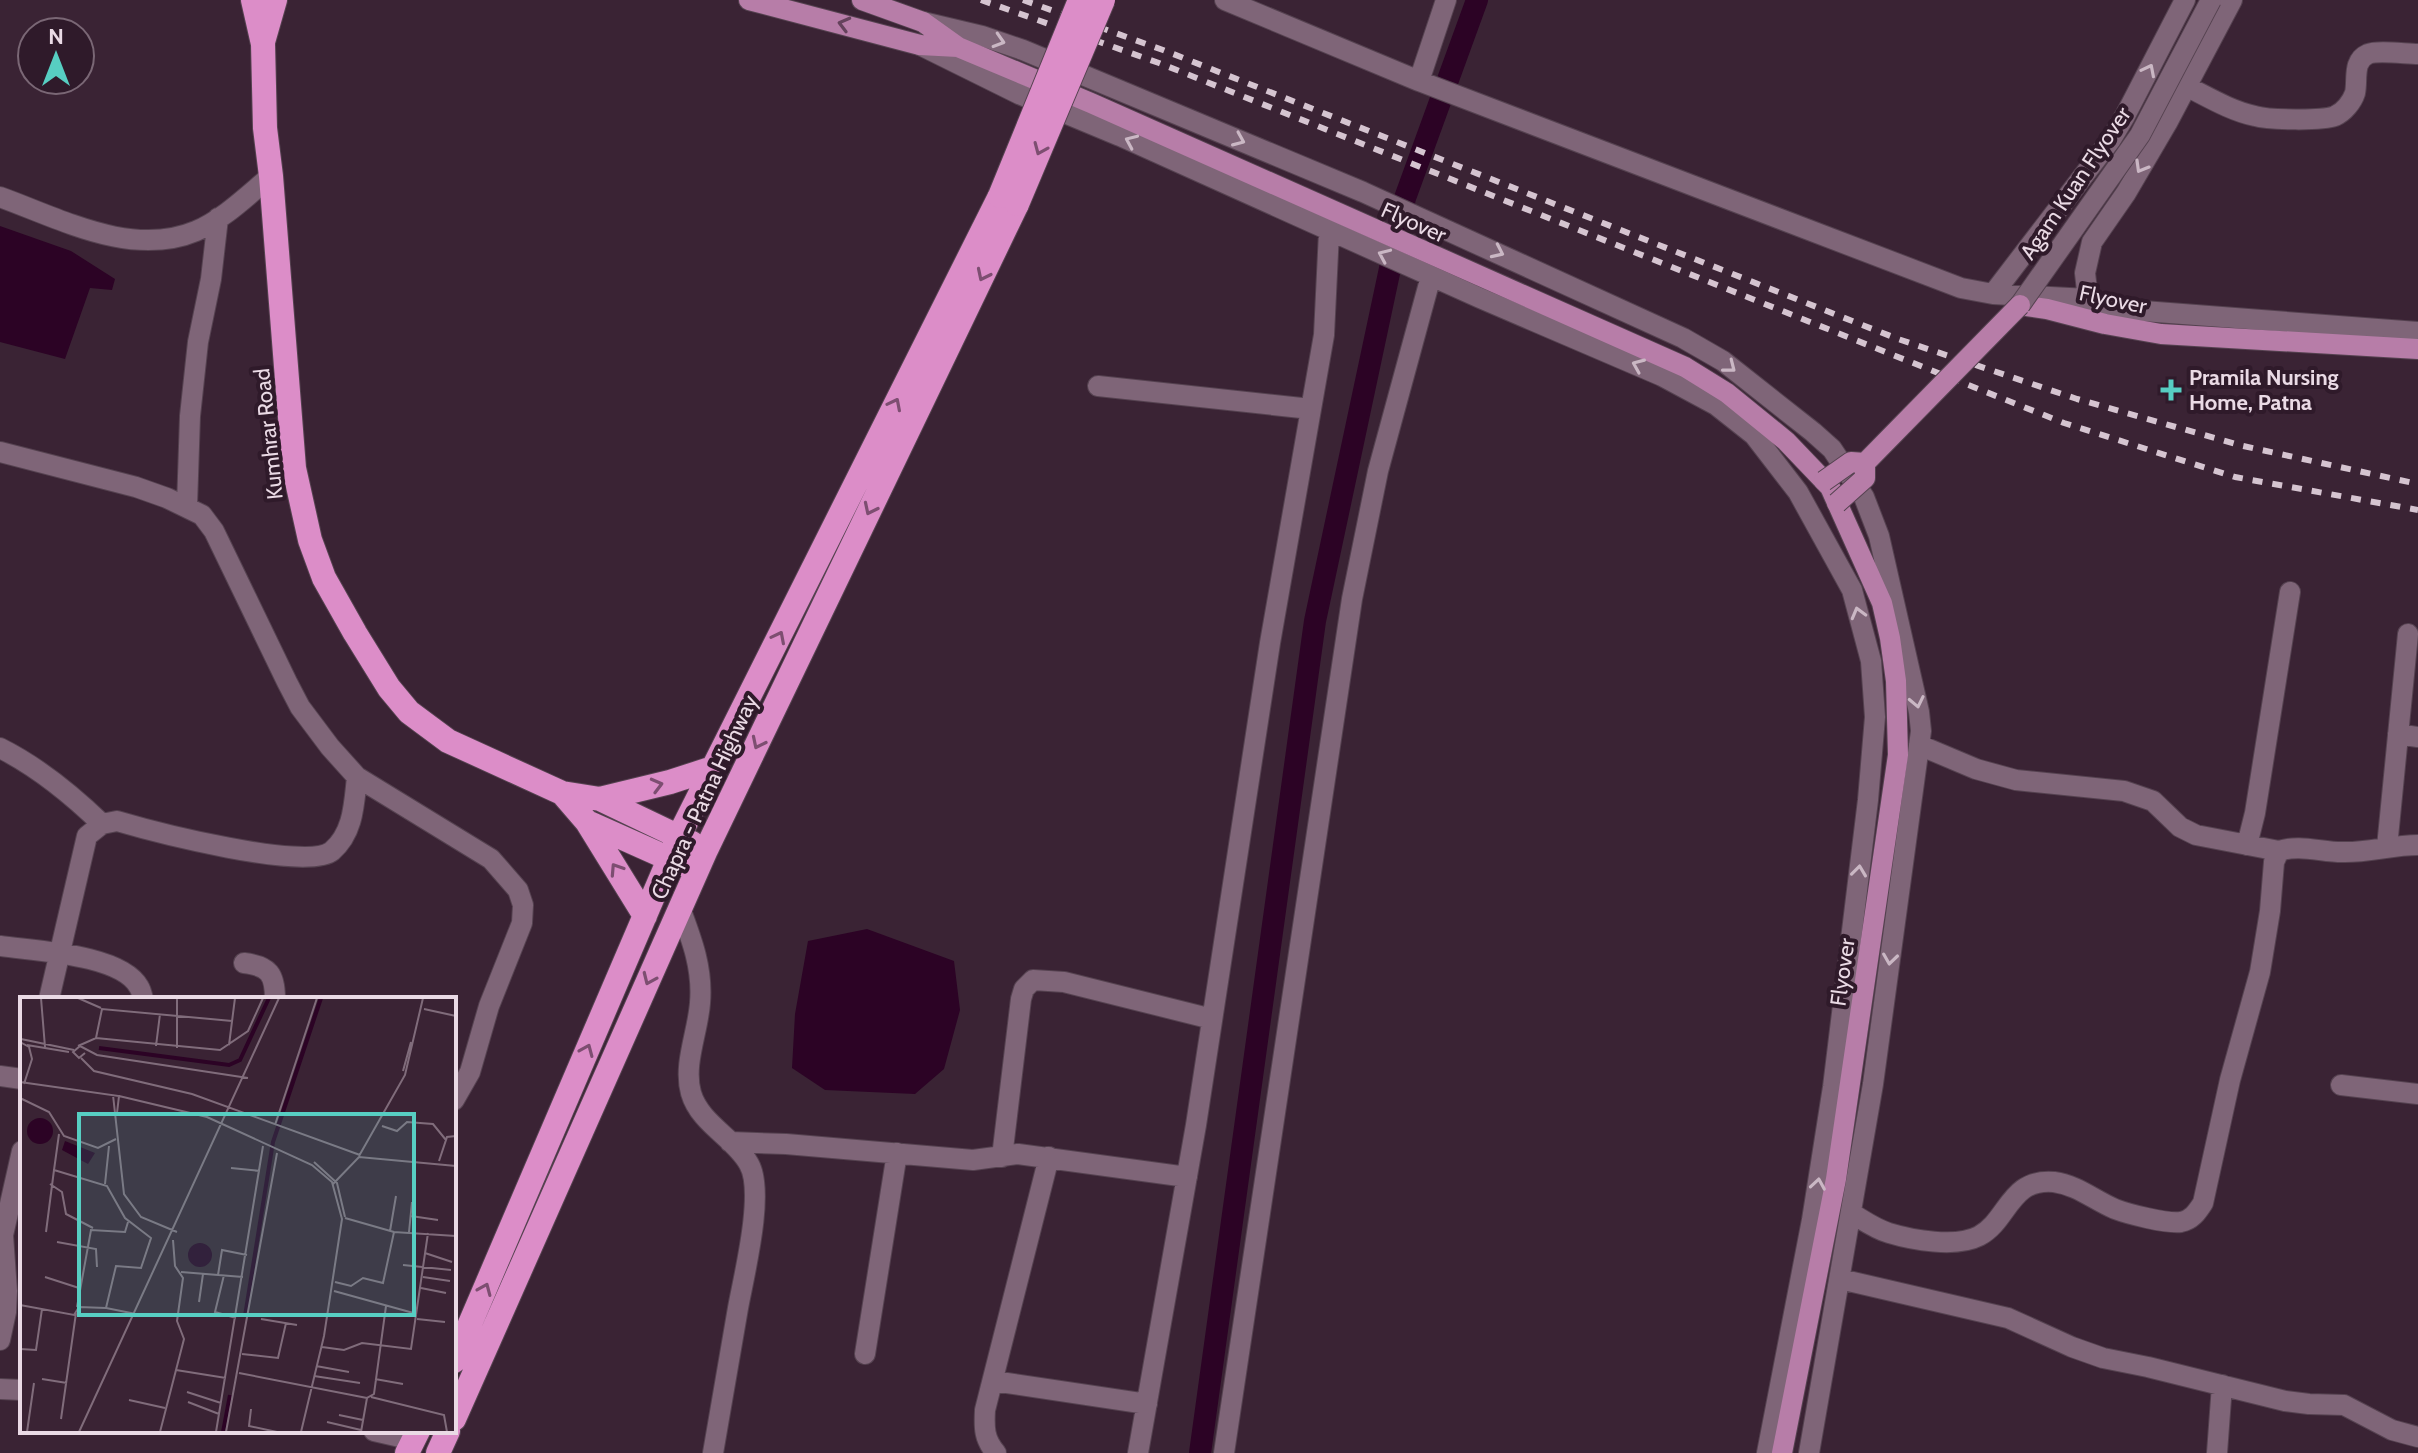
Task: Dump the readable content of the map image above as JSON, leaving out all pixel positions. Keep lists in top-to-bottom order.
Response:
{
  "streets": {
    "highway": ["Kumhrar Road", "Chapra - Patna Highway"],
    "main road": ["Flyover"],
    "street": ["Agam Kuan Flyover"]
  },
  "crossings": [
    ["Agam Kuan Flyover", "Flyover"],
    ["Kumhrar Road", "Chapra - Patna Highway"]
  ],
  "places": {
    "health": ["Pramila Nursing Home, Patna"]
  },
  "north": "top"
}
